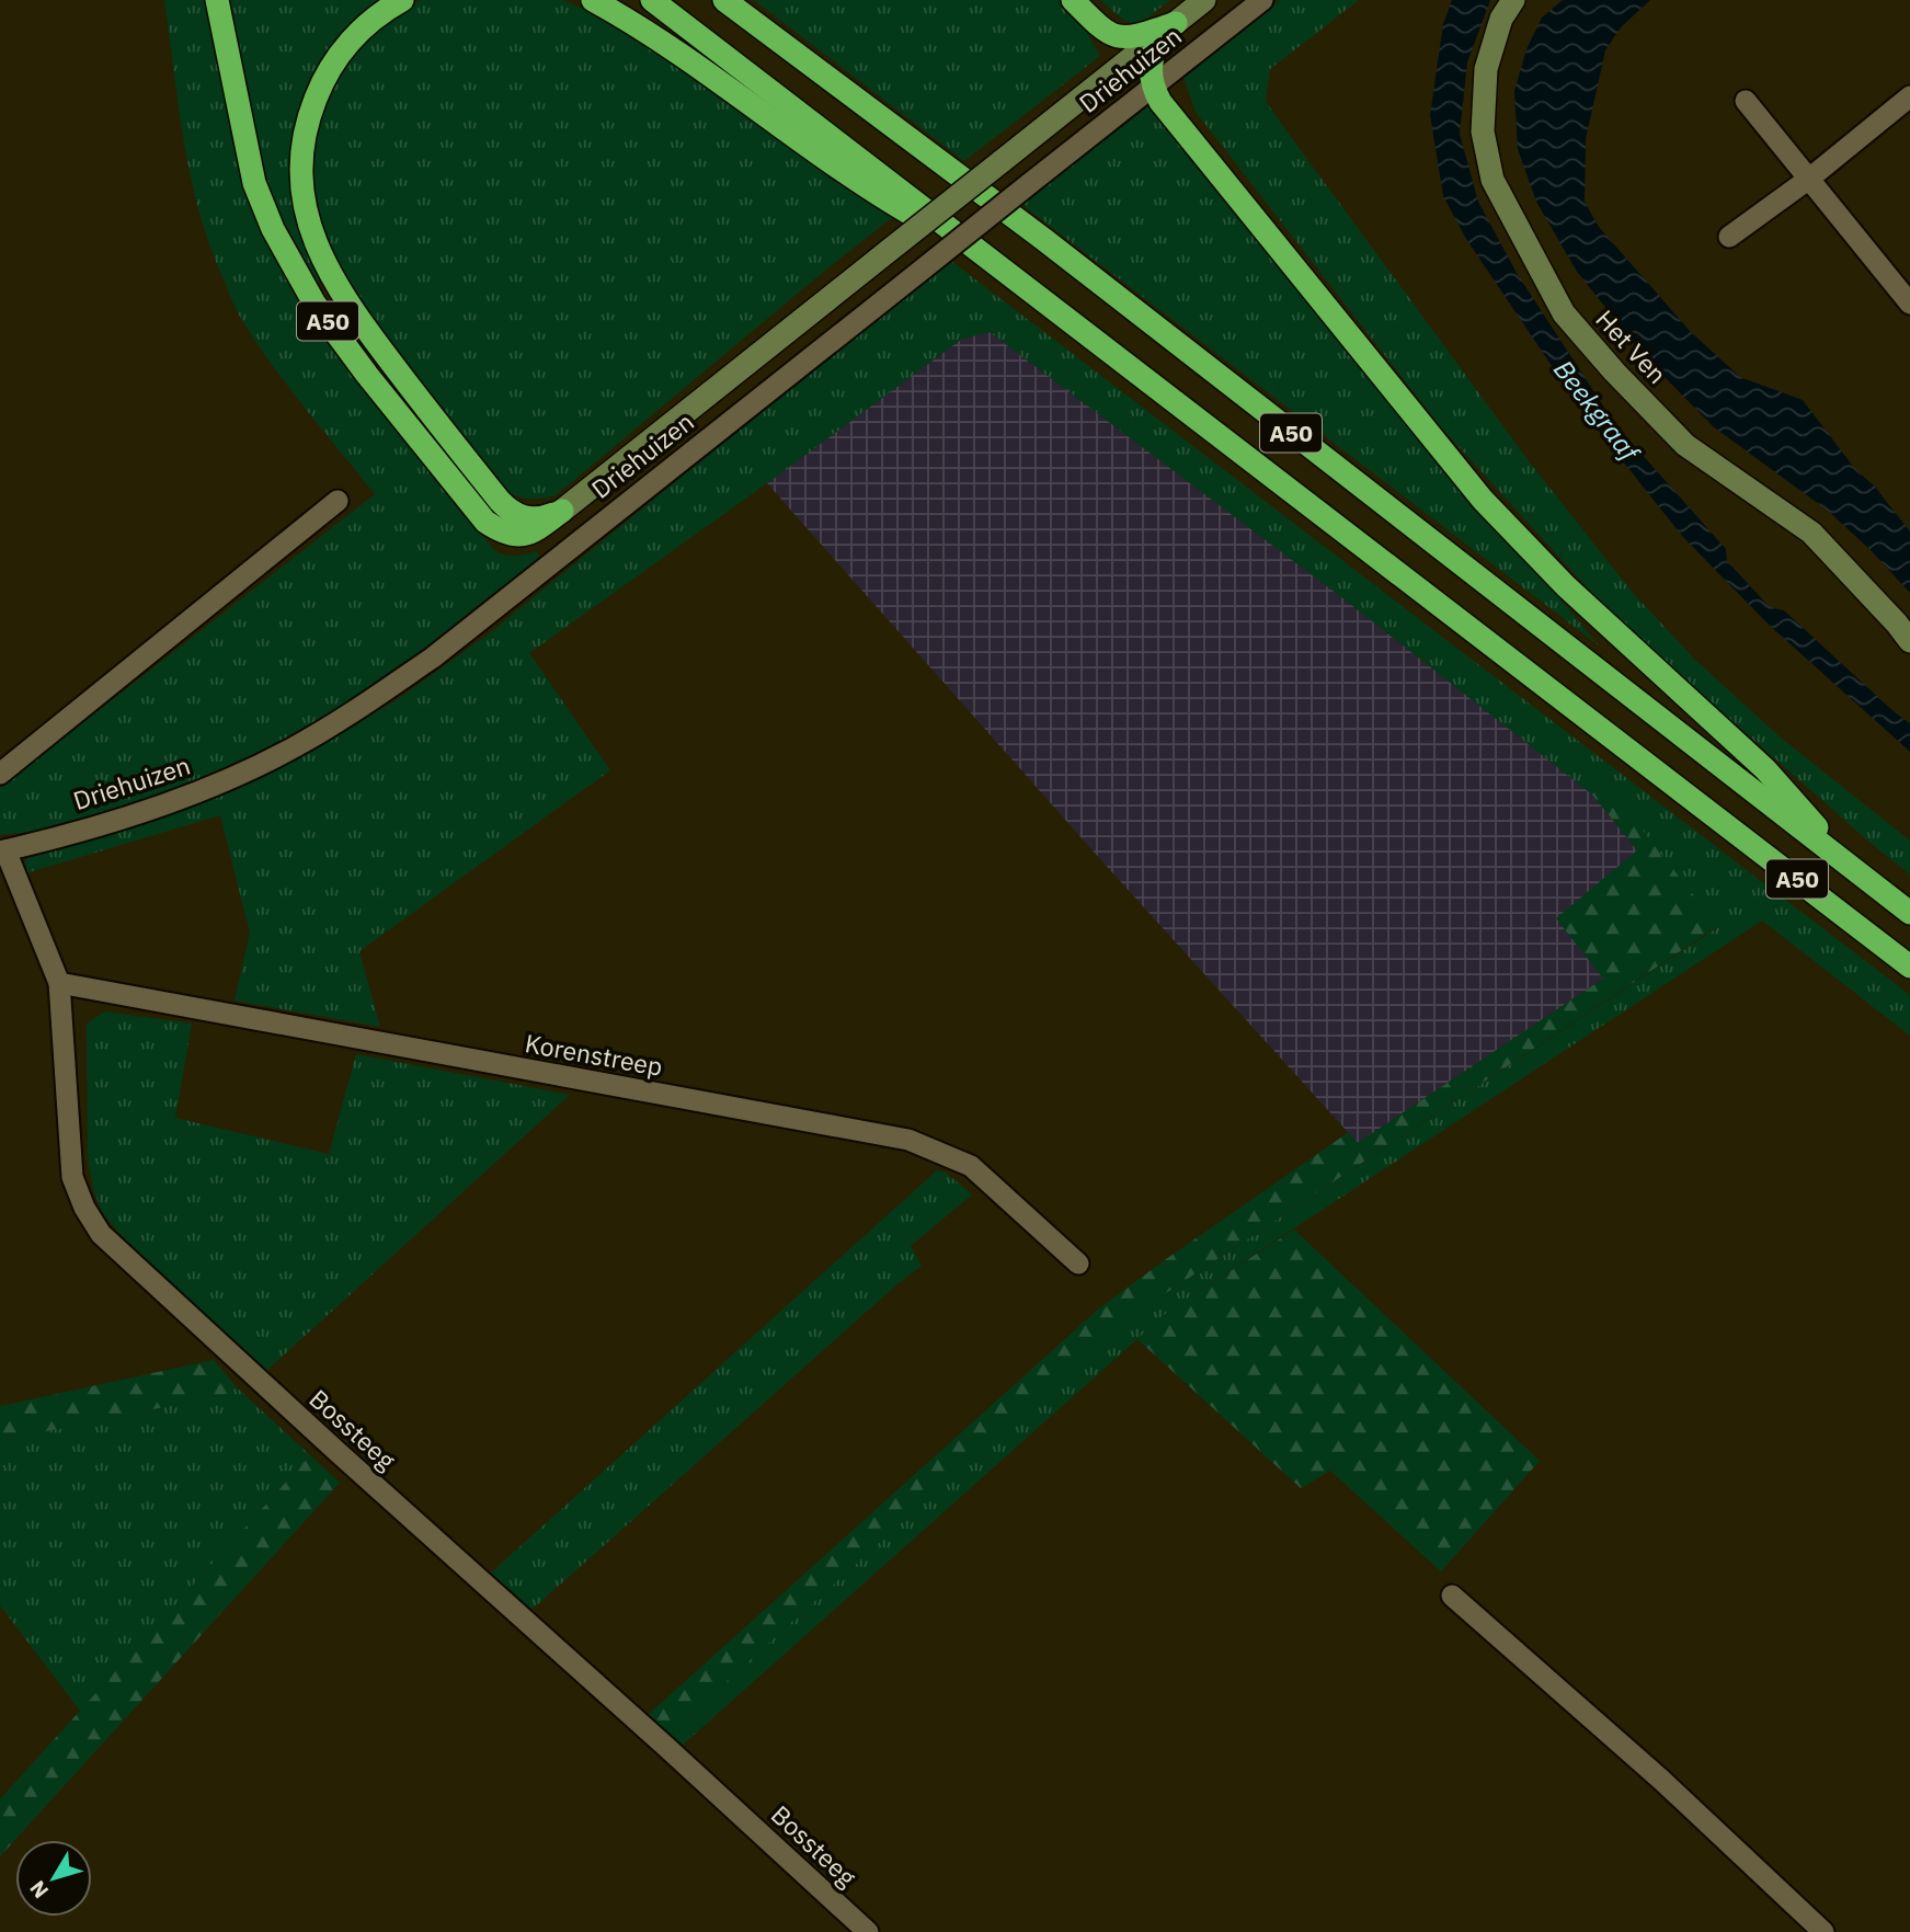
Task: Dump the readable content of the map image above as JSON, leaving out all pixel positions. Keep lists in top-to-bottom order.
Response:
{
  "streets": {
    "highway": ["A50"],
    "street": [
      "Driehuizen",
      "Het Ven",
      "Korenstreep",
      "Bossteeg"
    ]
  },
  "crossings": [
    ["Driehuizen", "A50"],
    ["Driehuizen", "Bossteeg"],
    ["Korenstreep", "Bossteeg"]
  ],
  "water": ["Beekgraaf"],
  "north": "bottom left"
}
